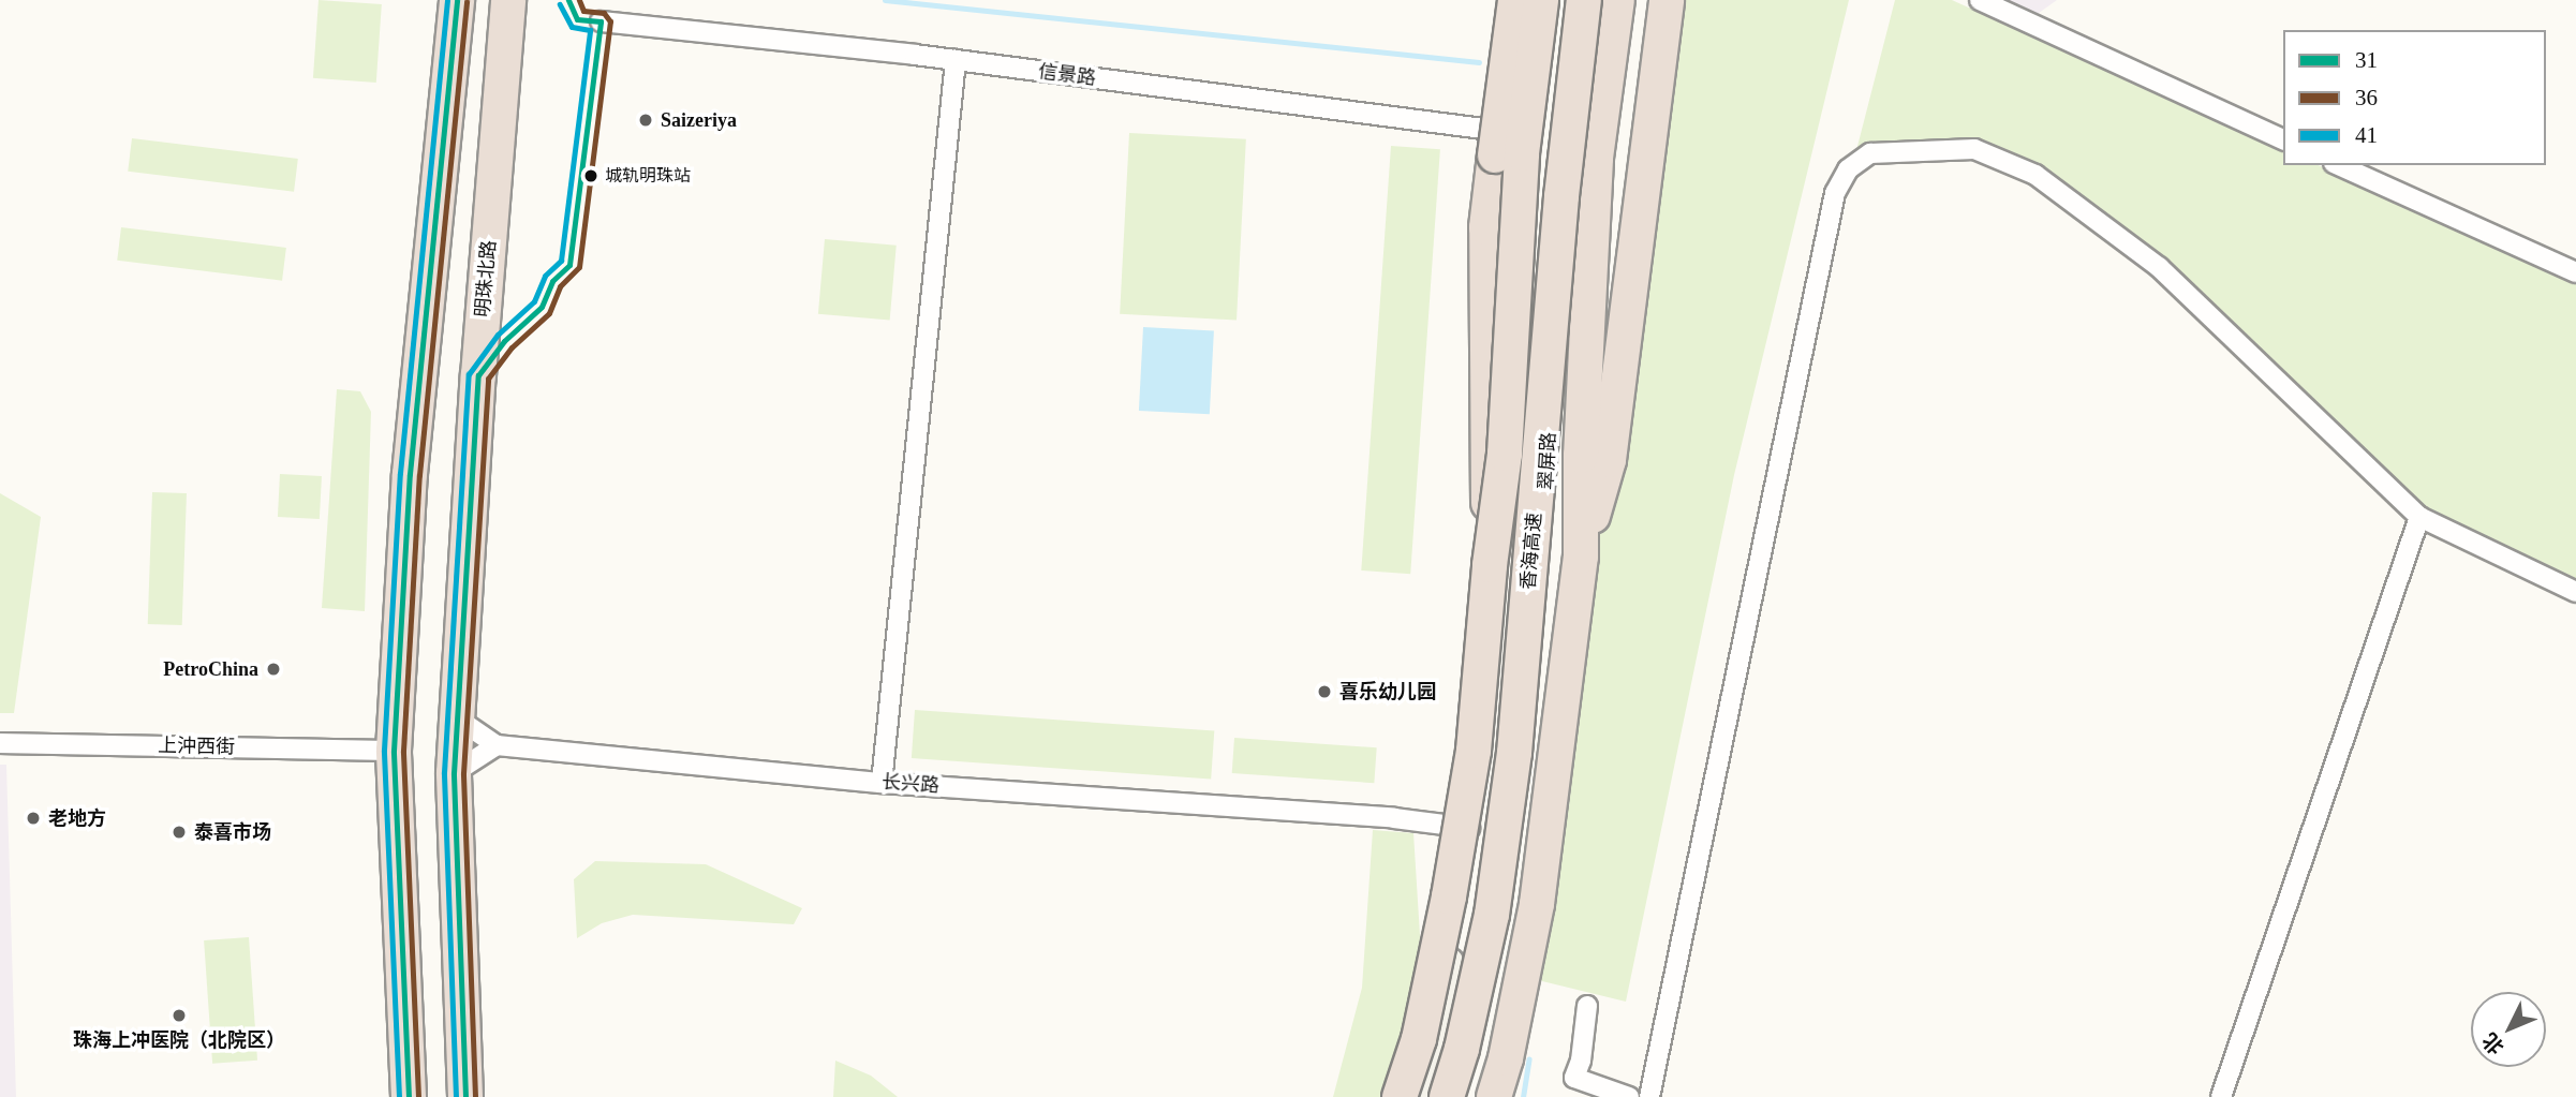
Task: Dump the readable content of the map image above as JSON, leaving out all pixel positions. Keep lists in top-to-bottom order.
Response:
{
  "streets": {
    "highway": ["明珠北路", "香海高速"],
    "main road": ["翠屏路"],
    "street": ["信景路", "上沖西街", "长兴路"]
  },
  "crossings": [
    ["信景路", "翠屏路"],
    ["明珠北路", "长兴路"],
    ["翠屏路", "香海高速"],
    ["翠屏路", "长兴路"]
  ],
  "places": [
    "Saizeriya",
    "城轨明珠站",
    "PetroChina",
    "喜乐幼儿园",
    "老地方",
    "泰喜市场",
    "珠海上冲医院（北院区）"
  ],
  "lines": ["transit line 31", "transit line 36", "transit line 41"],
  "legend": ["31", "36", "41"],
  "north": "bottom left"
}
